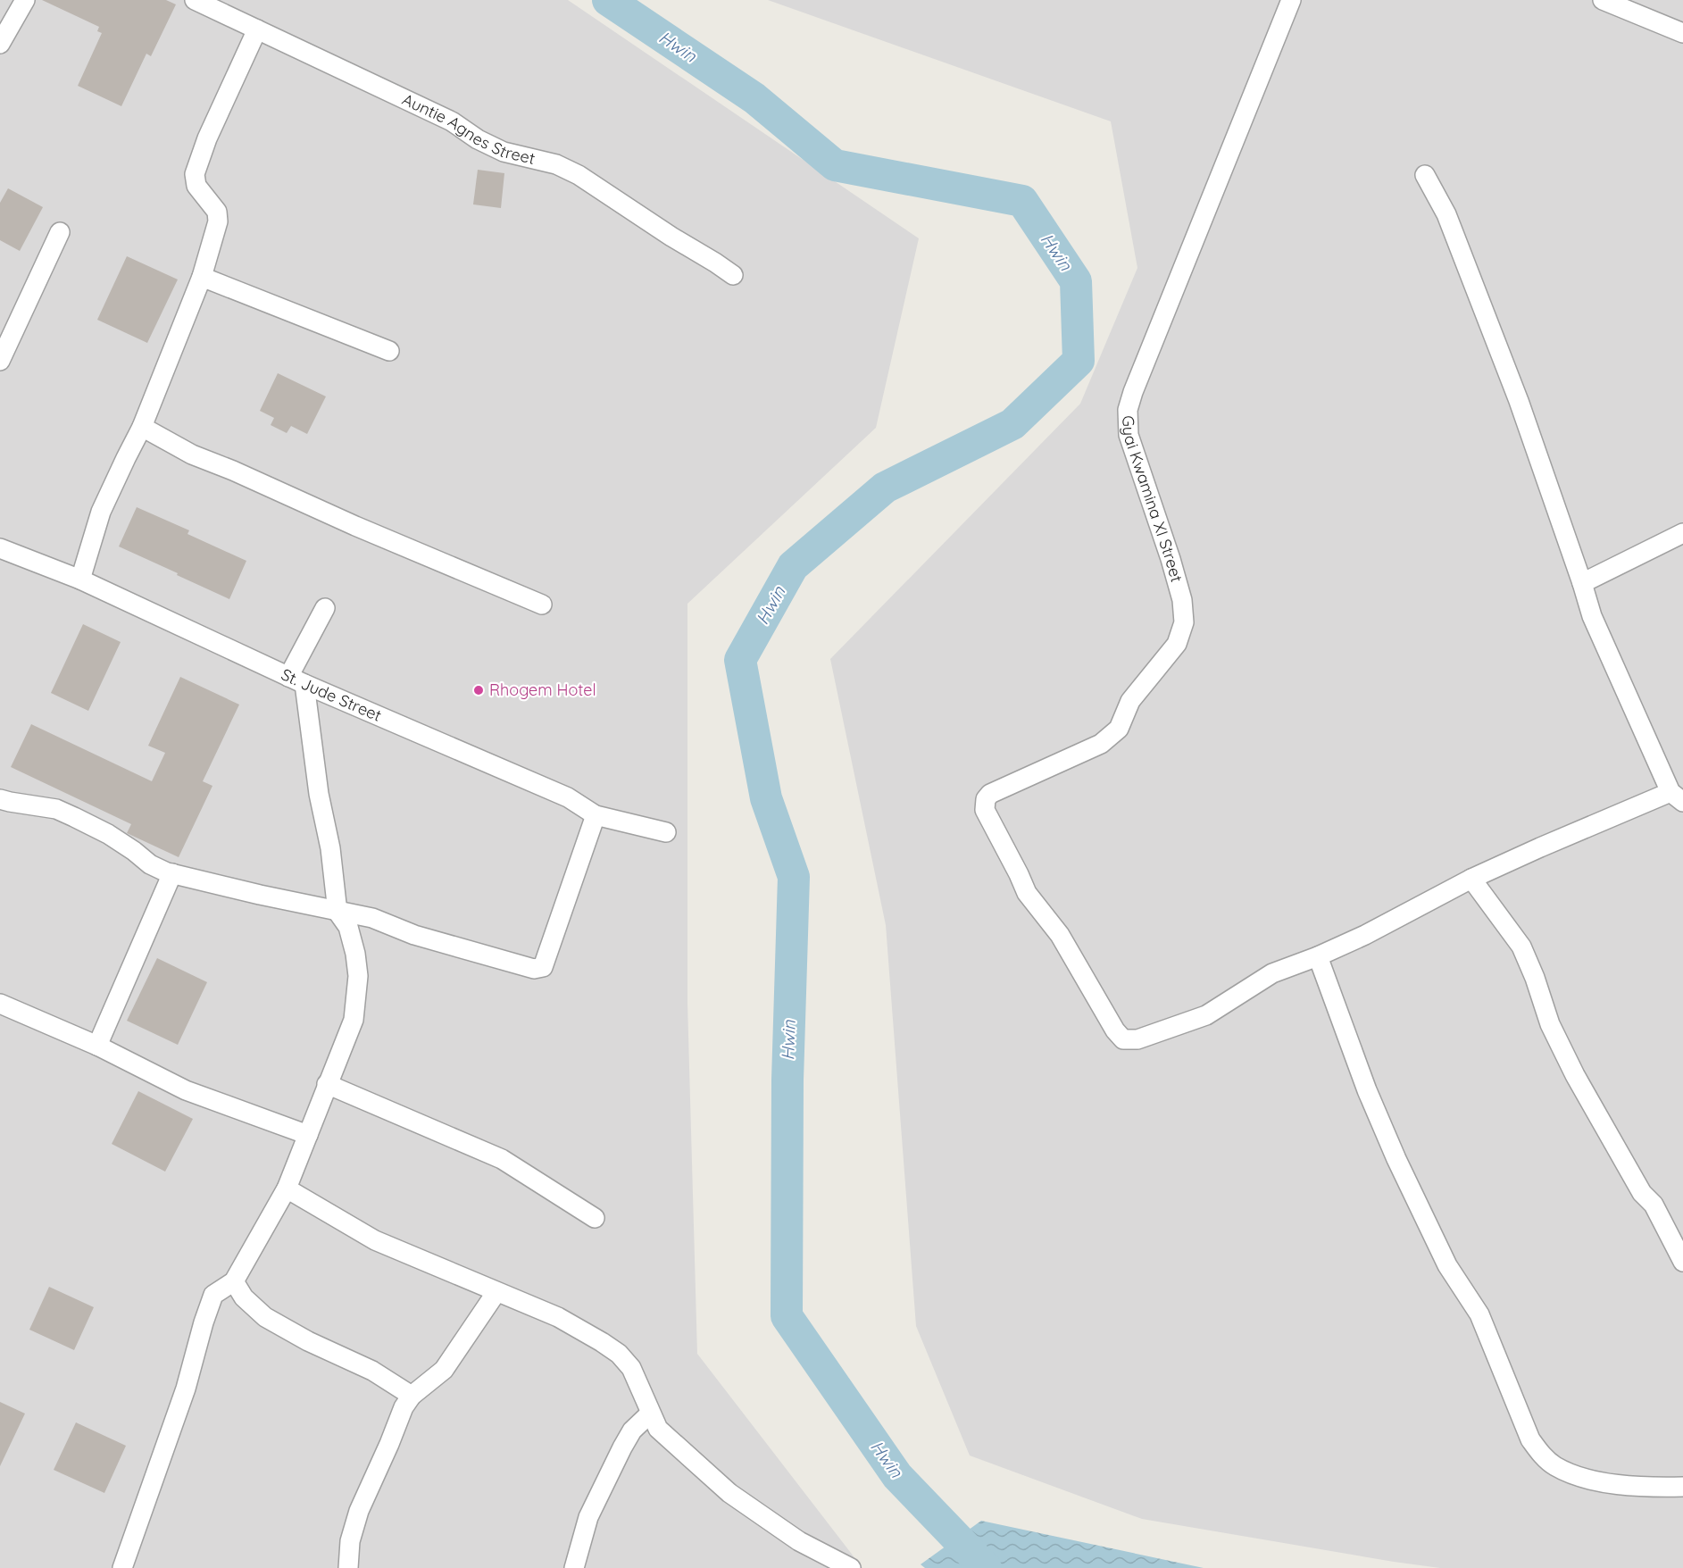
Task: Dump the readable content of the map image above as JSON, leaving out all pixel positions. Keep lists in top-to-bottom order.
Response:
{
  "streets": {
    "street": ["Auntie Agnes Street", "Gyai Kwamina XI Street", "St. Jude Street"]
  },
  "water": ["Hwin"],
  "places": ["Rhogem Hotel"]
}
